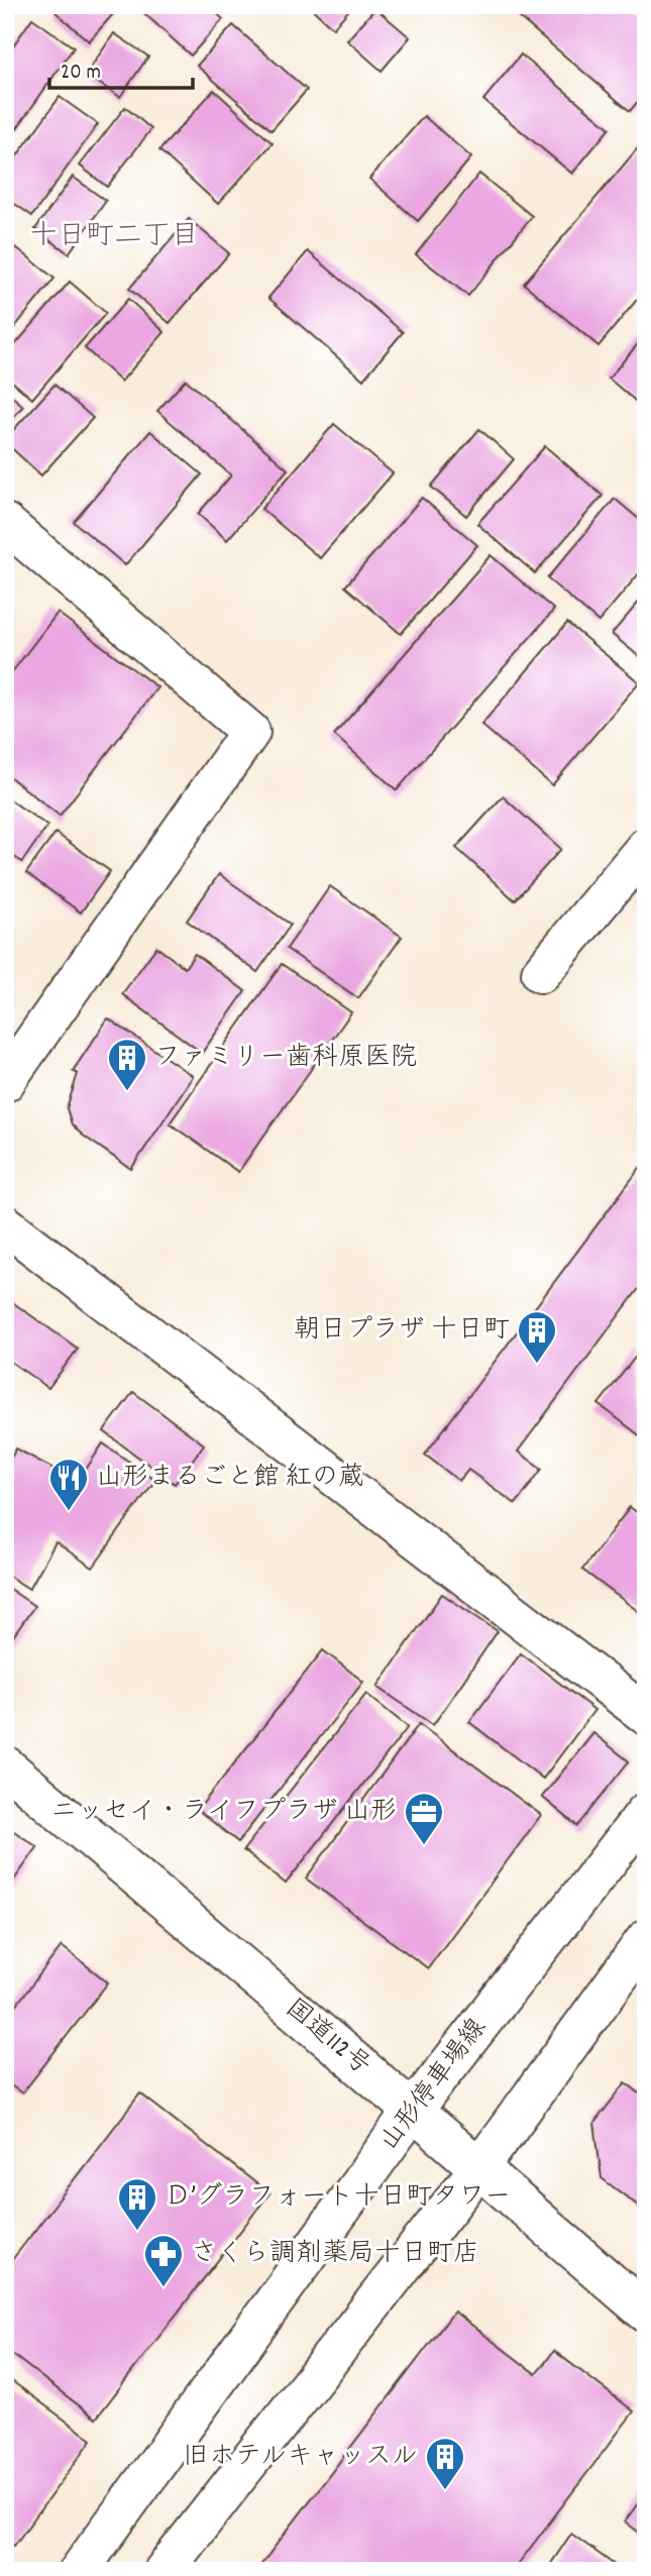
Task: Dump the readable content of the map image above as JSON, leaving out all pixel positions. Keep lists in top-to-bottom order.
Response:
{
  "streets": {
    "main road": ["国道112号", "山形停車場線"]
  },
  "crossings": [
    ["国道112号", "山形停車場線"]
  ],
  "districts": ["十日町二丁目"],
  "places": {
    "building": [
      "ファミリー歯科原医院",
      "朝日プラザ 十日町",
      "Ｄ’グラフォート十日町タワー",
      "旧ホテルキャッスル"
    ],
    "restaurant": ["山形まるごと館 紅の蔵"],
    "office": ["ニッセイ・ライフプラザ 山形"],
    "pharmacy": ["さくら調剤薬局十日町店"]
  },
  "scale_bar": "20 m"
}
